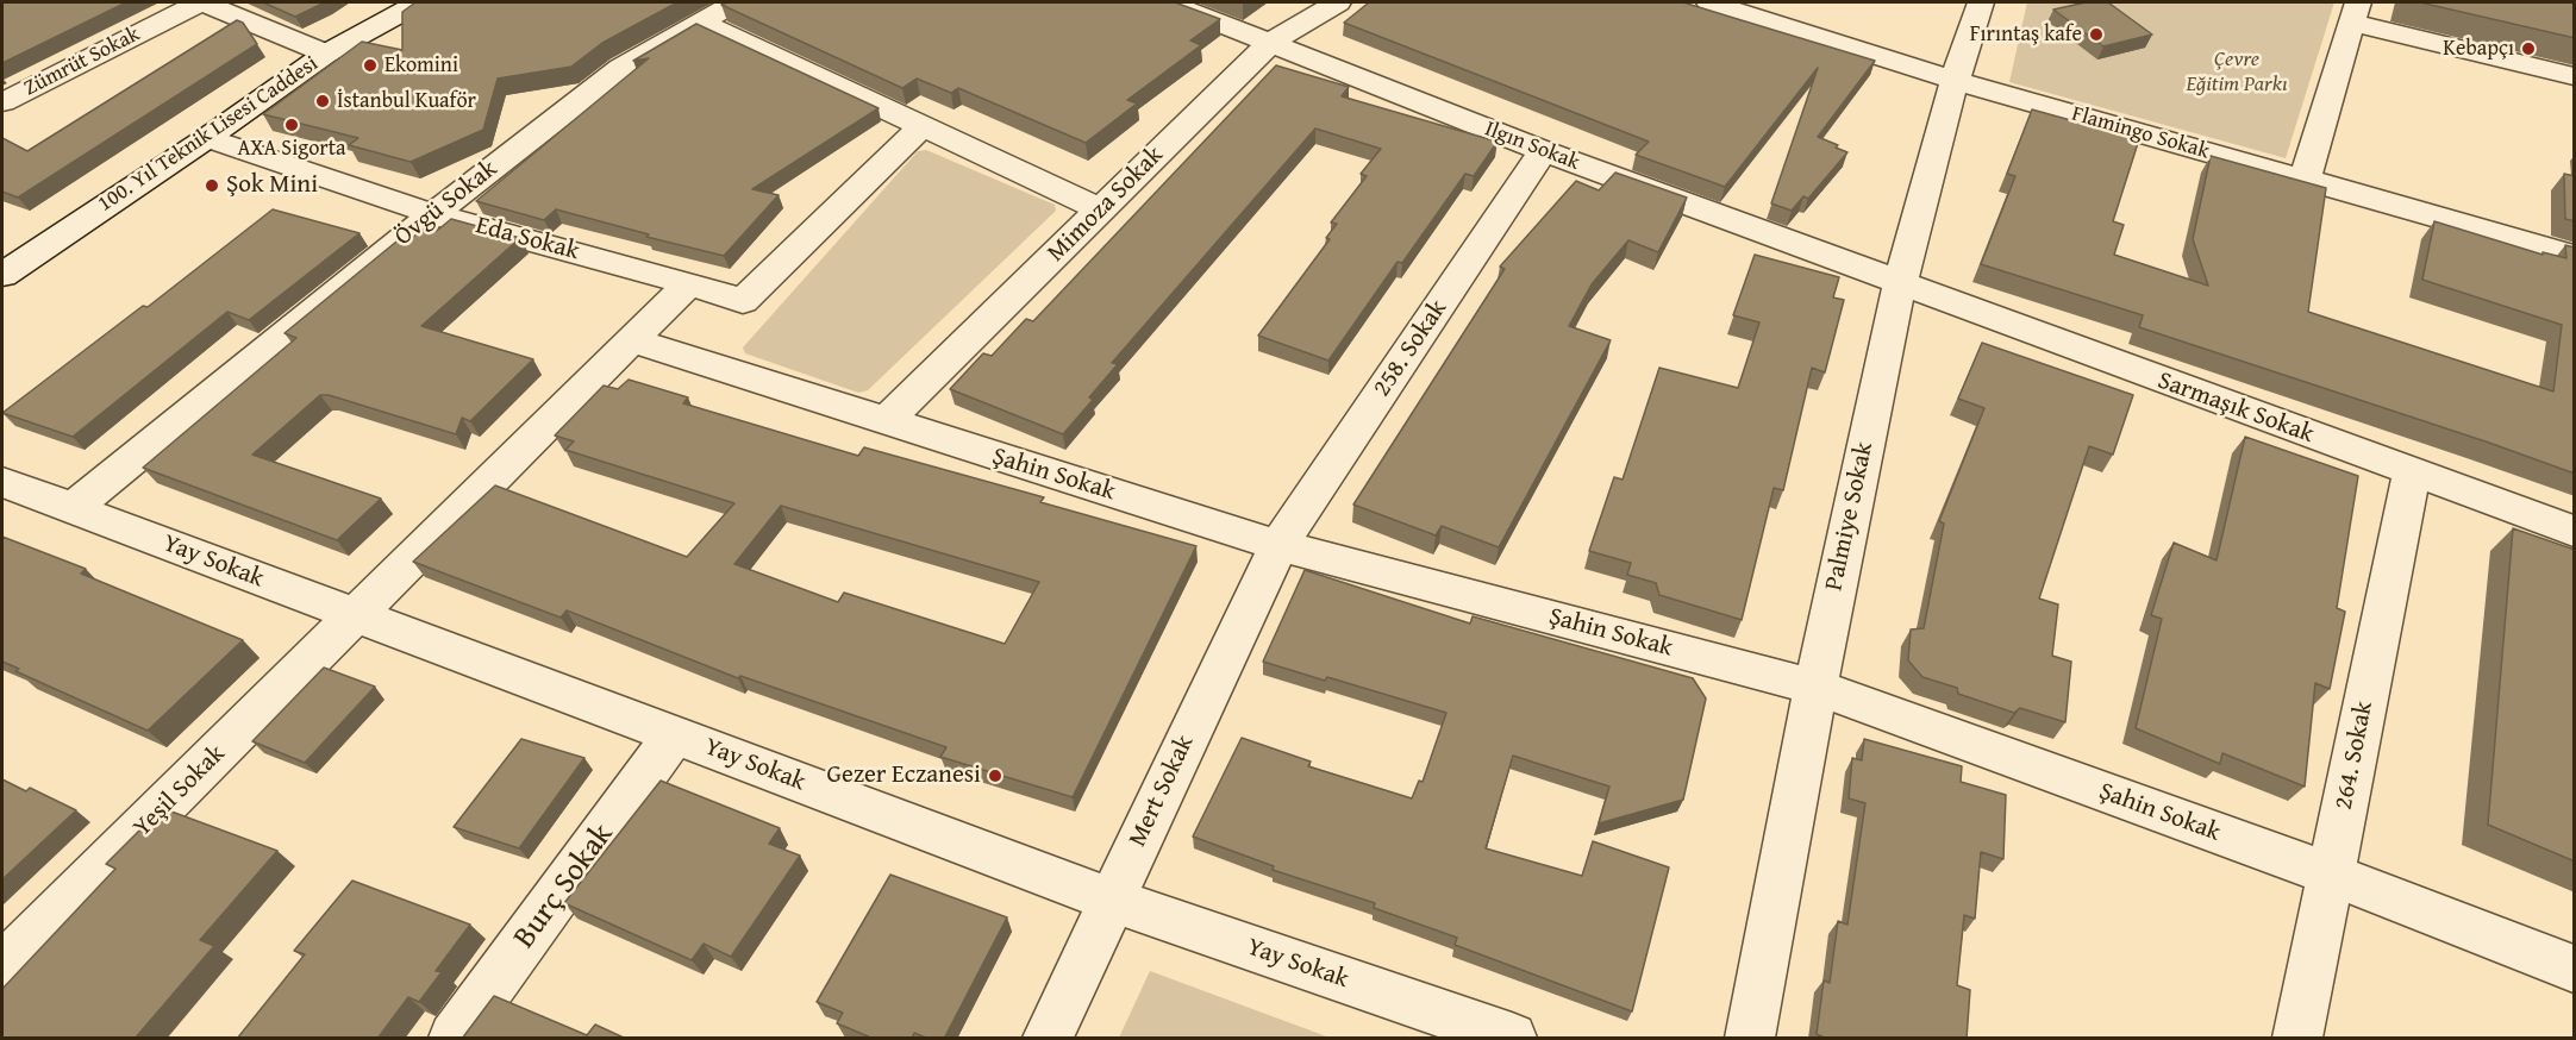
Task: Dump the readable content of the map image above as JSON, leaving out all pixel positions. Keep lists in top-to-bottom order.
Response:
{
  "streets": {
    "street": [
      "Zümrüt Sokak",
      "Flamingo Sokak",
      "100. Yıl Teknik Lisesi Caddesi",
      "Ilgın Sokak",
      "Övgü Sokak",
      "Mimoza Sokak",
      "Eda Sokak",
      "258. Sokak",
      "Sarmaşık Sokak",
      "Şahin Sokak",
      "Palmiye Sokak",
      "Yay Sokak",
      "264. Sokak",
      "Yeşil Sokak",
      "Mert Sokak",
      "Burç Sokak"
    ]
  },
  "crossings": [
    ["Flamingo Sokak", "Palmiye Sokak"],
    ["100. Yıl Teknik Lisesi Caddesi", "Eda Sokak"],
    ["Ilgın Sokak", "Mimoza Sokak"],
    ["Ilgın Sokak", "258. Sokak"],
    ["Ilgın Sokak", "Sarmaşık Sokak"],
    ["Ilgın Sokak", "Palmiye Sokak"],
    ["Övgü Sokak", "Eda Sokak"],
    ["Övgü Sokak", "Yay Sokak"],
    ["Mimoza Sokak", "Şahin Sokak"],
    ["258. Sokak", "Şahin Sokak"],
    ["258. Sokak", "Mert Sokak"],
    ["Sarmaşık Sokak", "Palmiye Sokak"],
    ["Sarmaşık Sokak", "264. Sokak"],
    ["Şahin Sokak", "Palmiye Sokak"],
    ["Şahin Sokak", "264. Sokak"],
    ["Şahin Sokak", "Yeşil Sokak"],
    ["Şahin Sokak", "Mert Sokak"],
    ["Yay Sokak", "Yeşil Sokak"],
    ["Yay Sokak", "Mert Sokak"],
    ["Yay Sokak", "Burç Sokak"]
  ],
  "parks": ["Çevre Eğitim Parkı"],
  "places": [
    "Fırıntaş kafe",
    "Kebapçı",
    "Ekomini",
    "İstanbul Kuaför",
    "AXA Sigorta",
    "Şok Mini",
    "Gezer Eczanesi"
  ]
}
